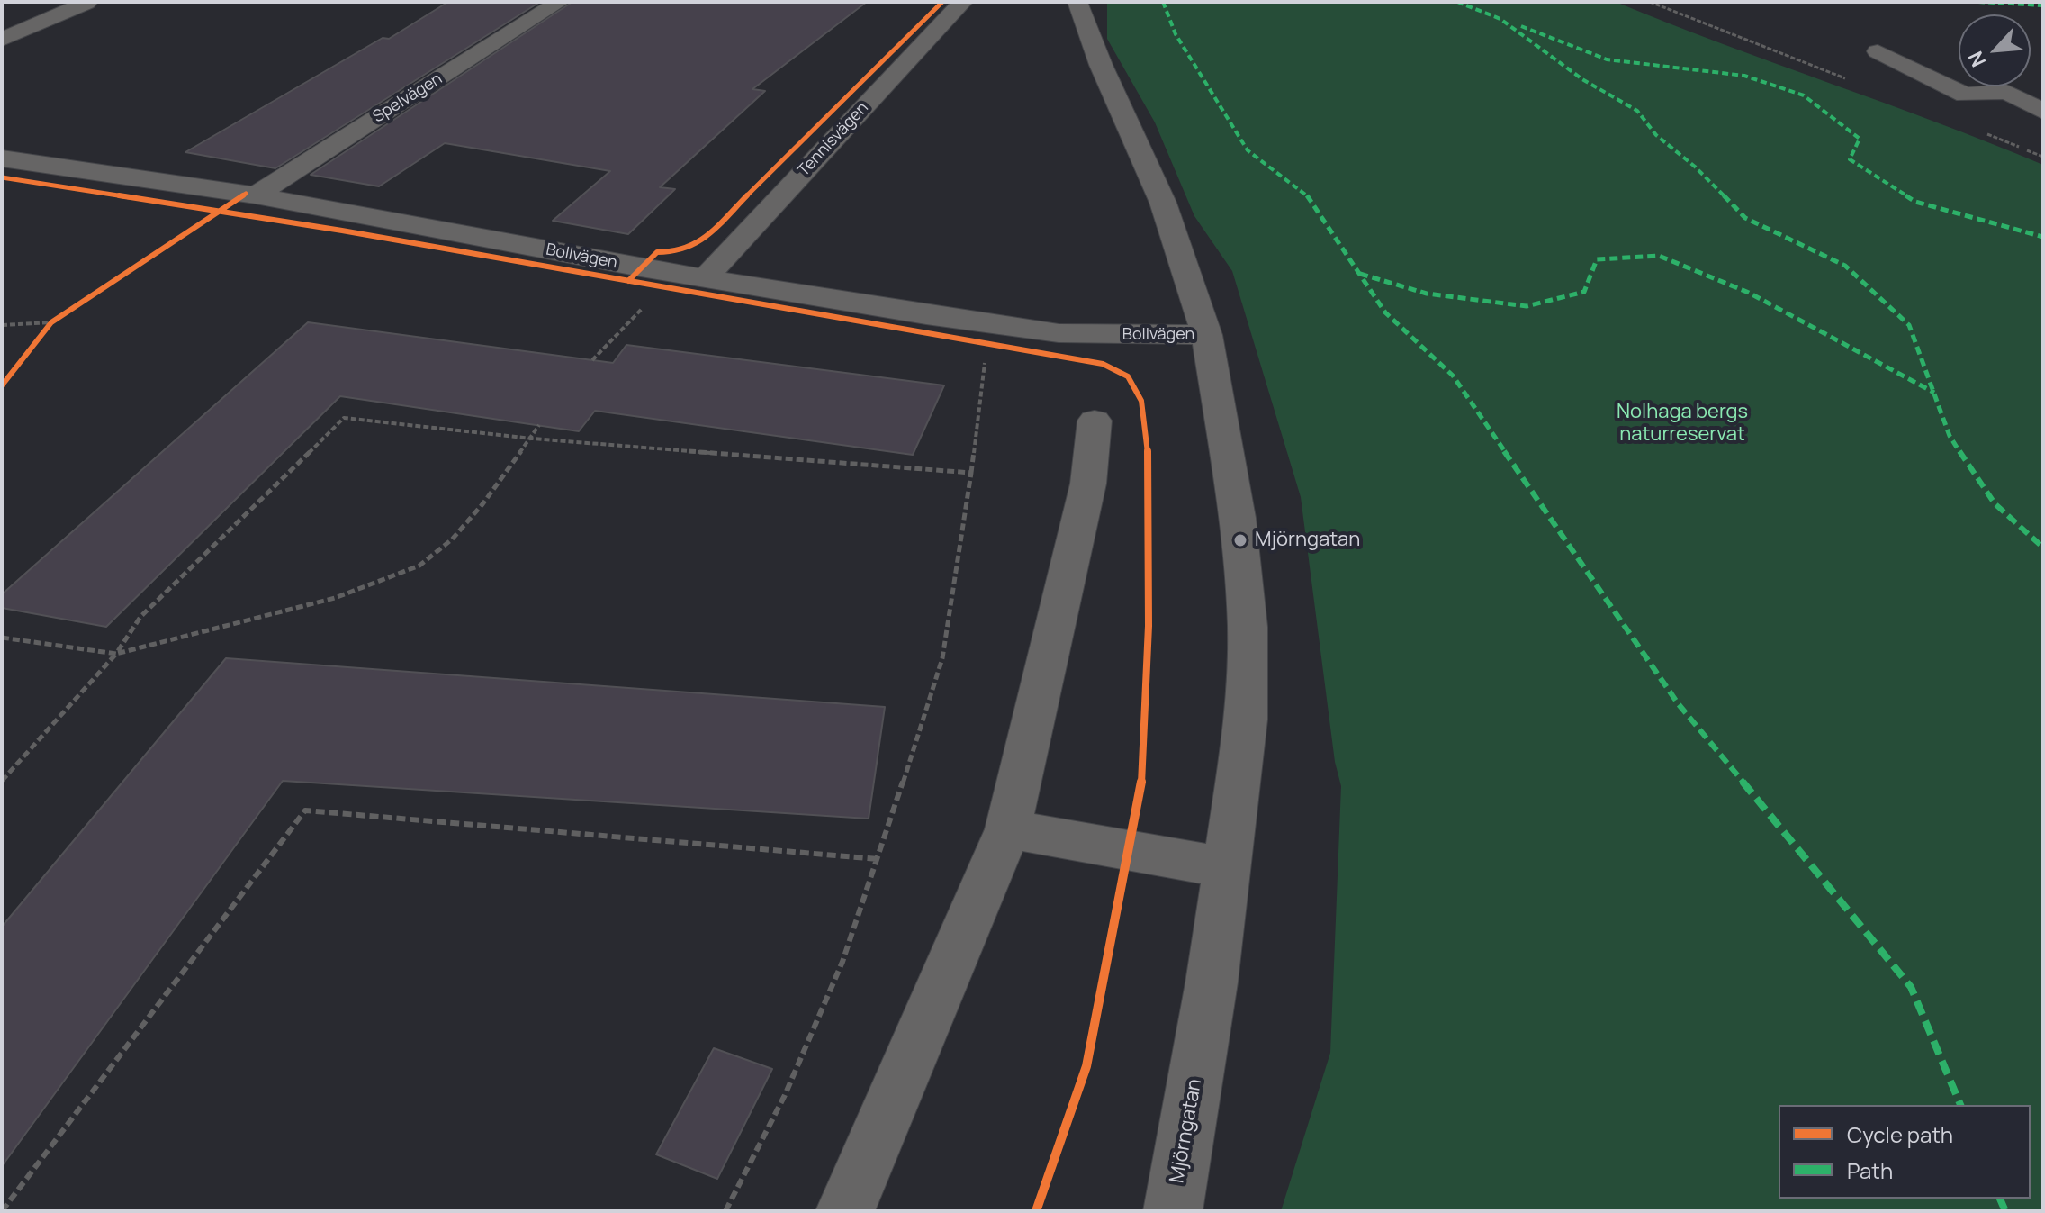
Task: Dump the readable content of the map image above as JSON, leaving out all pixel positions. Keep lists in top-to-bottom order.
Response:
{
  "streets": {
    "street": [
      "Spelvägen",
      "Tennisvägen",
      "Bollvägen",
      "Mjörngatan"
    ]
  },
  "crossings": [
    ["Spelvägen", "Bollvägen"],
    ["Tennisvägen", "Bollvägen"],
    ["Bollvägen", "Mjörngatan"]
  ],
  "parks": ["Nolhaga bergs naturreservat"],
  "places": ["Mjörngatan"],
  "legend": ["Cycle path", "Path"],
  "north": "bottom left"
}
